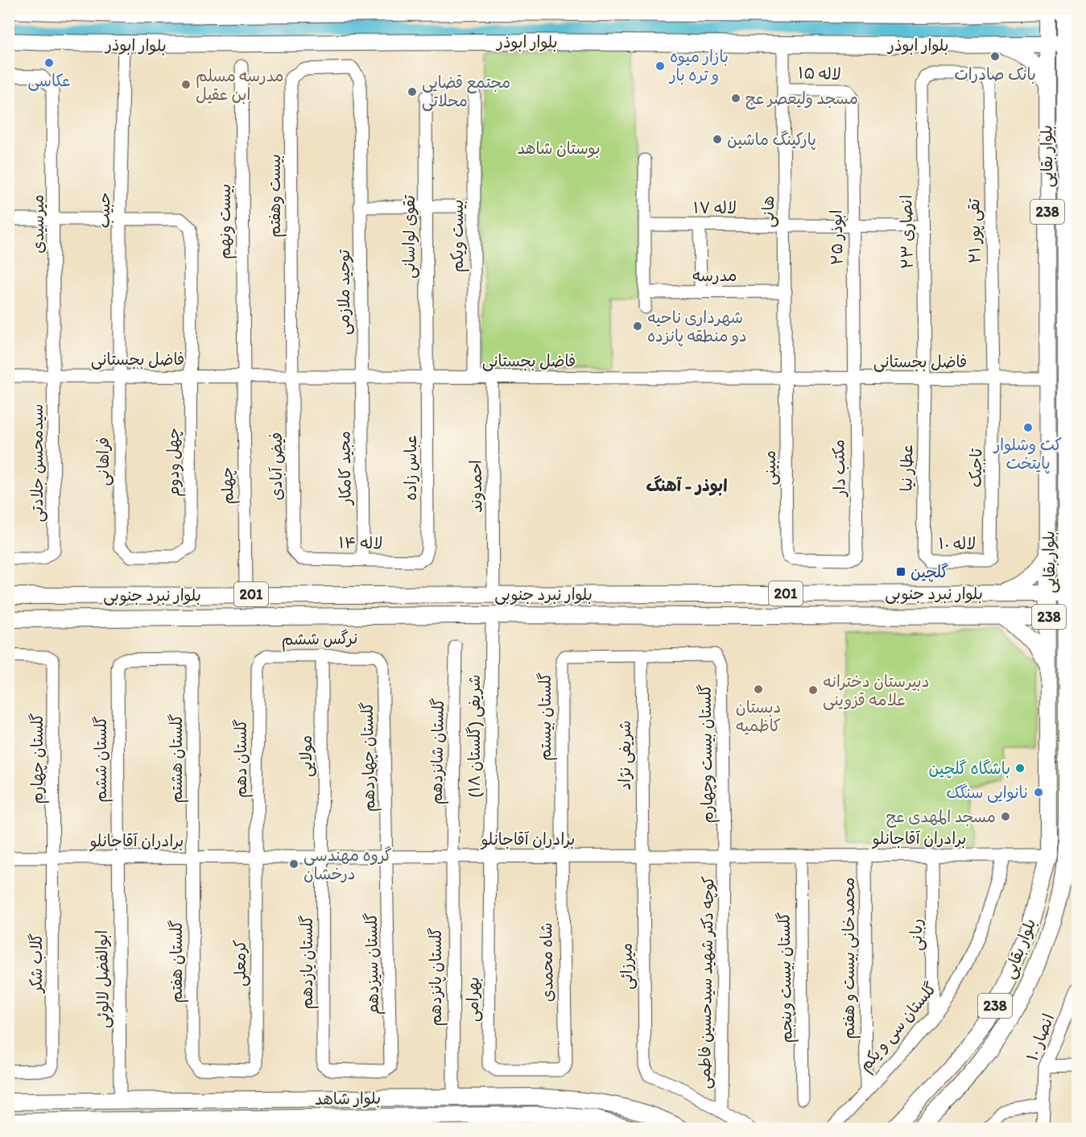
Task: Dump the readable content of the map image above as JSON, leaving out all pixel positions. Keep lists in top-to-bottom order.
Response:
{
  "streets": {
    "main road": [
      "بلوار ابوذر",
      "بلوار بقایی",
      "238",
      "201",
      "بلوار نبرد جنوبی",
      "بلوار شاهد"
    ],
    "street": [
      "لاله ۱۵",
      "بیست وهفتم",
      "لاله ۱۷",
      "حبیب",
      "هانی",
      "بیست ونهم",
      "میرسیدی",
      "تقی پور ۲۱",
      "انصاری ۲۳",
      "بیست ویکم",
      "تقوی لواسانی",
      "ابوذر ۲۵",
      "مدرسه",
      "توحید ملازمی",
      "فاضل بجستانی",
      "فراهانی",
      "چهل ودوم",
      "سیدمحسن جلادتی",
      "فیض آبادی",
      "مجید کامکار",
      "عباس زاده",
      "مبینی",
      "مکتب دار",
      "عطار نیا",
      "تاجیک",
      "چهلم",
      "احمدوند",
      "لاله ۱۴",
      "لاله ۱۰",
      "نرگس ششم",
      "گلستان بیستم",
      "شریفی (گلستان ۱۸)",
      "گلستان شانزدهم",
      "گلستان بیست وچهارم",
      "شریفی نژاد",
      "مولایی",
      "گلستان چهاردهم",
      "گلستان چهارم",
      "گلستان هشتم",
      "گلستان دهم",
      "گلستان ششم",
      "برادران آقاجانلو",
      "ربانی",
      "محمدخانی بیست و هفتم",
      "گلستان هفتم",
      "گلستان یازدهم",
      "شاه محمدی",
      "گلاب شکر",
      "کرمعلی",
      "گلستان سیزدهم",
      "میرزائی",
      "گلستان پانزدهم",
      "گلستان بیست وپنجم",
      "ابوالفضل لالوئی",
      "کوچه دکتر شهید سیدحسین فاطمی",
      "بهرامی",
      "گلستان سی و یکم",
      "انصار ۱۰"
    ]
  },
  "crossings": [
    ["بلوار ابوذر", "بلوار بقایی"],
    ["بلوار ابوذر", "حبیب"],
    ["بلوار ابوذر", "هانی"],
    ["بلوار ابوذر", "238"],
    ["لاله ۱۵", "هانی"],
    ["لاله ۱۵", "ابوذر ۲۵"],
    ["بلوار بقایی", "238"],
    ["بلوار بقایی", "فاضل بجستانی"],
    ["بلوار بقایی", "بلوار نبرد جنوبی"],
    ["بلوار بقایی", "برادران آقاجانلو"],
    ["بیست وهفتم", "توحید ملازمی"],
    ["بیست وهفتم", "فاضل بجستانی"],
    ["بیست وهفتم", "فیض آبادی"],
    ["لاله ۱۷", "هانی"],
    ["لاله ۱۷", "انصاری ۲۳"],
    ["لاله ۱۷", "ابوذر ۲۵"],
    ["حبیب", "فاضل بجستانی"],
    ["حبیب", "فراهانی"],
    ["حبیب", "چهل ودوم"],
    ["هانی", "مدرسه"],
    ["هانی", "فاضل بجستانی"],
    ["هانی", "مبینی"],
    ["بیست ونهم", "فاضل بجستانی"],
    ["بیست ونهم", "چهلم"],
    ["میرسیدی", "فاضل بجستانی"],
    ["میرسیدی", "چهل ودوم"],
    ["میرسیدی", "سیدمحسن جلادتی"],
    ["تقی پور ۲۱", "انصاری ۲۳"],
    ["تقی پور ۲۱", "فاضل بجستانی"],
    ["تقی پور ۲۱", "تاجیک"],
    ["انصاری ۲۳", "فاضل بجستانی"],
    ["انصاری ۲۳", "عطار نیا"],
    ["بیست ویکم", "فاضل بجستانی"],
    ["تقوی لواسانی", "فاضل بجستانی"],
    ["تقوی لواسانی", "عباس زاده"],
    ["ابوذر ۲۵", "فاضل بجستانی"],
    ["ابوذر ۲۵", "مکتب دار"],
    ["توحید ملازمی", "فاضل بجستانی"],
    ["توحید ملازمی", "مجید کامکار"],
    ["فاضل بجستانی", "فراهانی"],
    ["فاضل بجستانی", "چهل ودوم"],
    ["فاضل بجستانی", "سیدمحسن جلادتی"],
    ["فاضل بجستانی", "فیض آبادی"],
    ["فاضل بجستانی", "مجید کامکار"],
    ["فاضل بجستانی", "عباس زاده"],
    ["فاضل بجستانی", "مبینی"],
    ["فاضل بجستانی", "مکتب دار"],
    ["فاضل بجستانی", "عطار نیا"],
    ["فاضل بجستانی", "تاجیک"],
    ["فاضل بجستانی", "چهلم"],
    ["فاضل بجستانی", "احمدوند"],
    ["فراهانی", "چهل ودوم"],
    ["فیض آبادی", "لاله ۱۴"],
    ["مجید کامکار", "لاله ۱۴"],
    ["عباس زاده", "لاله ۱۴"],
    ["مبینی", "مکتب دار"],
    ["عطار نیا", "لاله ۱۰"],
    ["تاجیک", "لاله ۱۰"],
    ["چهلم", "بلوار نبرد جنوبی"],
    ["احمدوند", "بلوار نبرد جنوبی"],
    ["بلوار نبرد جنوبی", "شریفی (گلستان ۱۸)"],
    ["نرگس ششم", "مولایی"],
    ["نرگس ششم", "گلستان چهاردهم"],
    ["نرگس ششم", "گلستان دهم"],
    ["گلستان بیستم", "گلستان بیست وچهارم"],
    ["گلستان بیستم", "شریفی نژاد"],
    ["گلستان بیستم", "برادران آقاجانلو"],
    ["گلستان بیستم", "شاه محمدی"],
    ["شریفی (گلستان ۱۸)", "برادران آقاجانلو"],
    ["شریفی (گلستان ۱۸)", "بهرامی"],
    ["گلستان شانزدهم", "برادران آقاجانلو"],
    ["گلستان شانزدهم", "گلستان پانزدهم"],
    ["گلستان بیست وچهارم", "شریفی نژاد"],
    ["گلستان بیست وچهارم", "برادران آقاجانلو"],
    ["گلستان بیست وچهارم", "کوچه دکتر شهید سیدحسین فاطمی"],
    ["شریفی نژاد", "برادران آقاجانلو"],
    ["شریفی نژاد", "میرزائی"],
    ["مولایی", "برادران آقاجانلو"],
    ["مولایی", "گلستان یازدهم"],
    ["گلستان چهاردهم", "برادران آقاجانلو"],
    ["گلستان چهاردهم", "گلستان سیزدهم"],
    ["گلستان چهارم", "برادران آقاجانلو"],
    ["گلستان چهارم", "گلاب شکر"],
    ["گلستان هشتم", "گلستان ششم"],
    ["گلستان هشتم", "برادران آقاجانلو"],
    ["گلستان هشتم", "گلستان هفتم"],
    ["گلستان دهم", "برادران آقاجانلو"],
    ["گلستان دهم", "کرمعلی"],
    ["گلستان ششم", "برادران آقاجانلو"],
    ["گلستان ششم", "ابوالفضل لالوئی"],
    ["برادران آقاجانلو", "ربانی"],
    ["برادران آقاجانلو", "محمدخانی بیست و هفتم"],
    ["برادران آقاجانلو", "گلستان هفتم"],
    ["برادران آقاجانلو", "گلستان یازدهم"],
    ["برادران آقاجانلو", "شاه محمدی"],
    ["برادران آقاجانلو", "گلاب شکر"],
    ["برادران آقاجانلو", "کرمعلی"],
    ["برادران آقاجانلو", "گلستان سیزدهم"],
    ["برادران آقاجانلو", "میرزائی"],
    ["برادران آقاجانلو", "گلستان پانزدهم"],
    ["برادران آقاجانلو", "گلستان بیست وپنجم"],
    ["برادران آقاجانلو", "ابوالفضل لالوئی"],
    ["برادران آقاجانلو", "کوچه دکتر شهید سیدحسین فاطمی"],
    ["برادران آقاجانلو", "بهرامی"],
    ["برادران آقاجانلو", "گلستان سی و یکم"],
    ["ربانی", "گلستان سی و یکم"],
    ["محمدخانی بیست و هفتم", "گلستان سی و یکم"],
    ["گلستان هفتم", "کرمعلی"],
    ["گلستان یازدهم", "گلستان سیزدهم"],
    ["شاه محمدی", "بهرامی"],
    ["میرزائی", "کوچه دکتر شهید سیدحسین فاطمی"],
    ["گلستان پانزدهم", "بلوار شاهد"],
    ["ابوالفضل لالوئی", "بلوار شاهد"]
  ],
  "districts": ["ابوذر - آهنگ"],
  "parks": ["بوستان شاهد"],
  "places": {
    "other": [
      "بانک صادرات",
      "عکاسى",
      "بازار میوه و تره بار",
      "مدرسه مسلم ابن عقیل",
      "مجتمع قضایی محلاتی",
      "مسجد ولیعصر عج",
      "پارکینگ ماشین",
      "شهرداری ناحیه دو منطقه پانزده",
      "کت وشلوار پایتخت",
      "دبستان کاظمیه",
      "دبیرستان دخترانه علامه قزوینی",
      "باشگاه گلچین",
      "نانوایی سنگک",
      "مسجد المهدی عج",
      "گروه مهندسی درخشان"
    ],
    "transit": ["گلچین"]
  }
}
